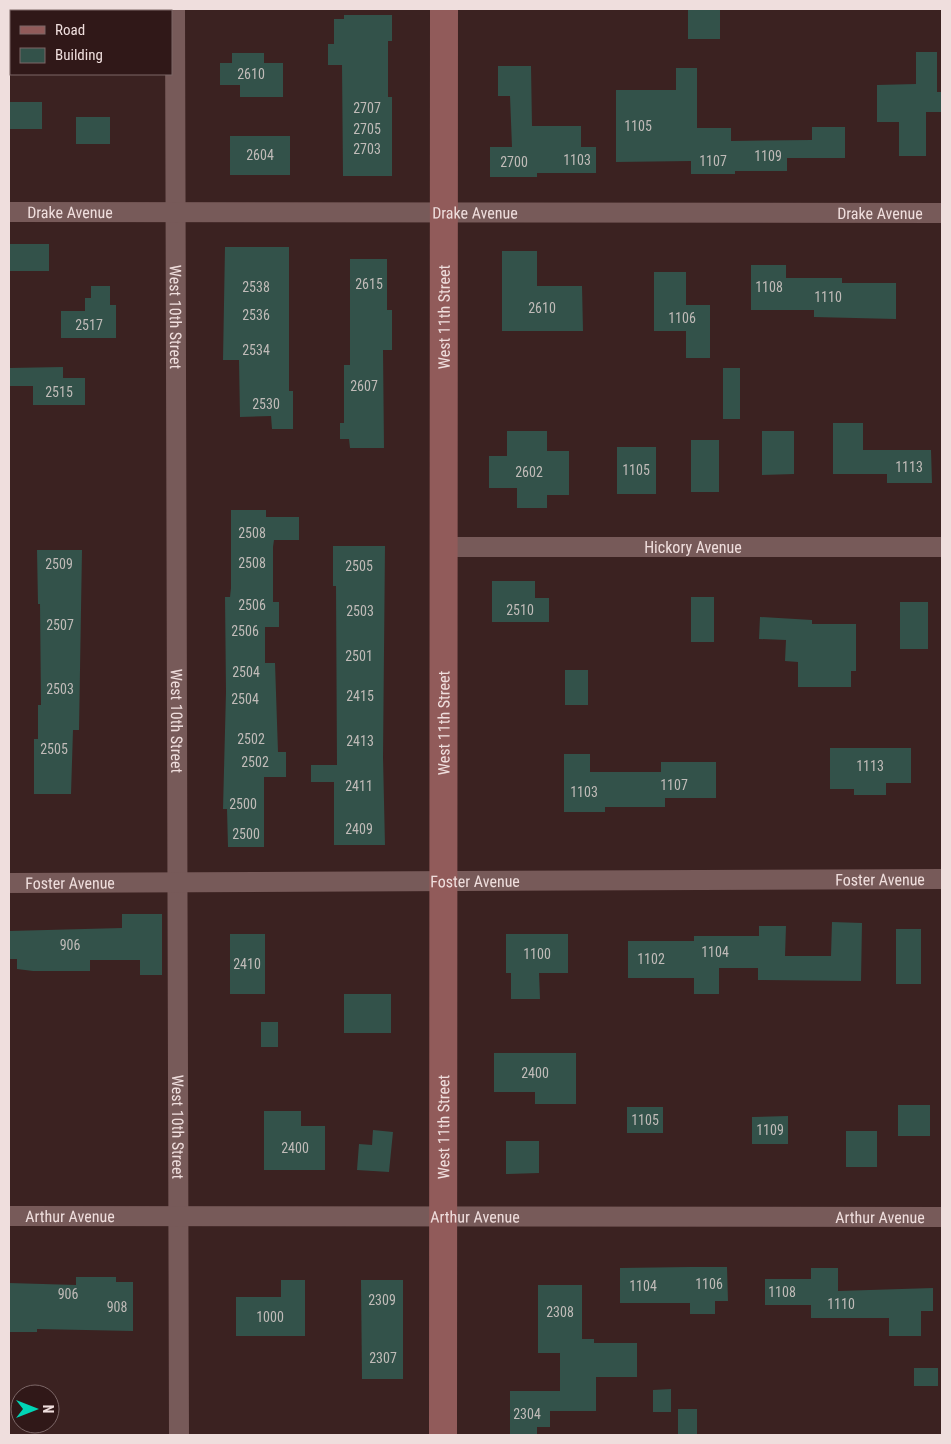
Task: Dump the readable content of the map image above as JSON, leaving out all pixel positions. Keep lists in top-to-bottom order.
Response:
{
  "streets": {
    "main road": ["West 11th Street"],
    "street": [
      "Drake Avenue",
      "West 10th Street",
      "Hickory Avenue",
      "Foster Avenue",
      "Arthur Avenue"
    ]
  },
  "crossings": [
    ["Drake Avenue", "West 10th Street"],
    ["Drake Avenue", "West 11th Street"],
    ["West 10th Street", "Foster Avenue"],
    ["West 10th Street", "Arthur Avenue"],
    ["West 11th Street", "Hickory Avenue"],
    ["West 11th Street", "Foster Avenue"],
    ["West 11th Street", "Arthur Avenue"]
  ],
  "house_numbers": [
    "2610",
    "2707",
    "1105",
    "2705",
    "2703",
    "2604",
    "1109",
    "1103",
    "1107",
    "2700",
    "2615",
    "2538",
    "1108",
    "1110",
    "2610",
    "2536",
    "1106",
    "2517",
    "2534",
    "2607",
    "2515",
    "2530",
    "1113",
    "1105",
    "2602",
    "2508",
    "2508",
    "2509",
    "2505",
    "2506",
    "2510",
    "2503",
    "2507",
    "2506",
    "2501",
    "2504",
    "2503",
    "2415",
    "2504",
    "2502",
    "2413",
    "2505",
    "2502",
    "1113",
    "1107",
    "2411",
    "1103",
    "2500",
    "2409",
    "2500",
    "906",
    "1104",
    "1100",
    "1102",
    "2410",
    "2400",
    "1105",
    "1109",
    "2400",
    "1106",
    "1104",
    "1108",
    "906",
    "2309",
    "1110",
    "908",
    "2308",
    "1000",
    "2307",
    "2304"
  ],
  "legend": ["Road", "Building"],
  "north": "right"
}
